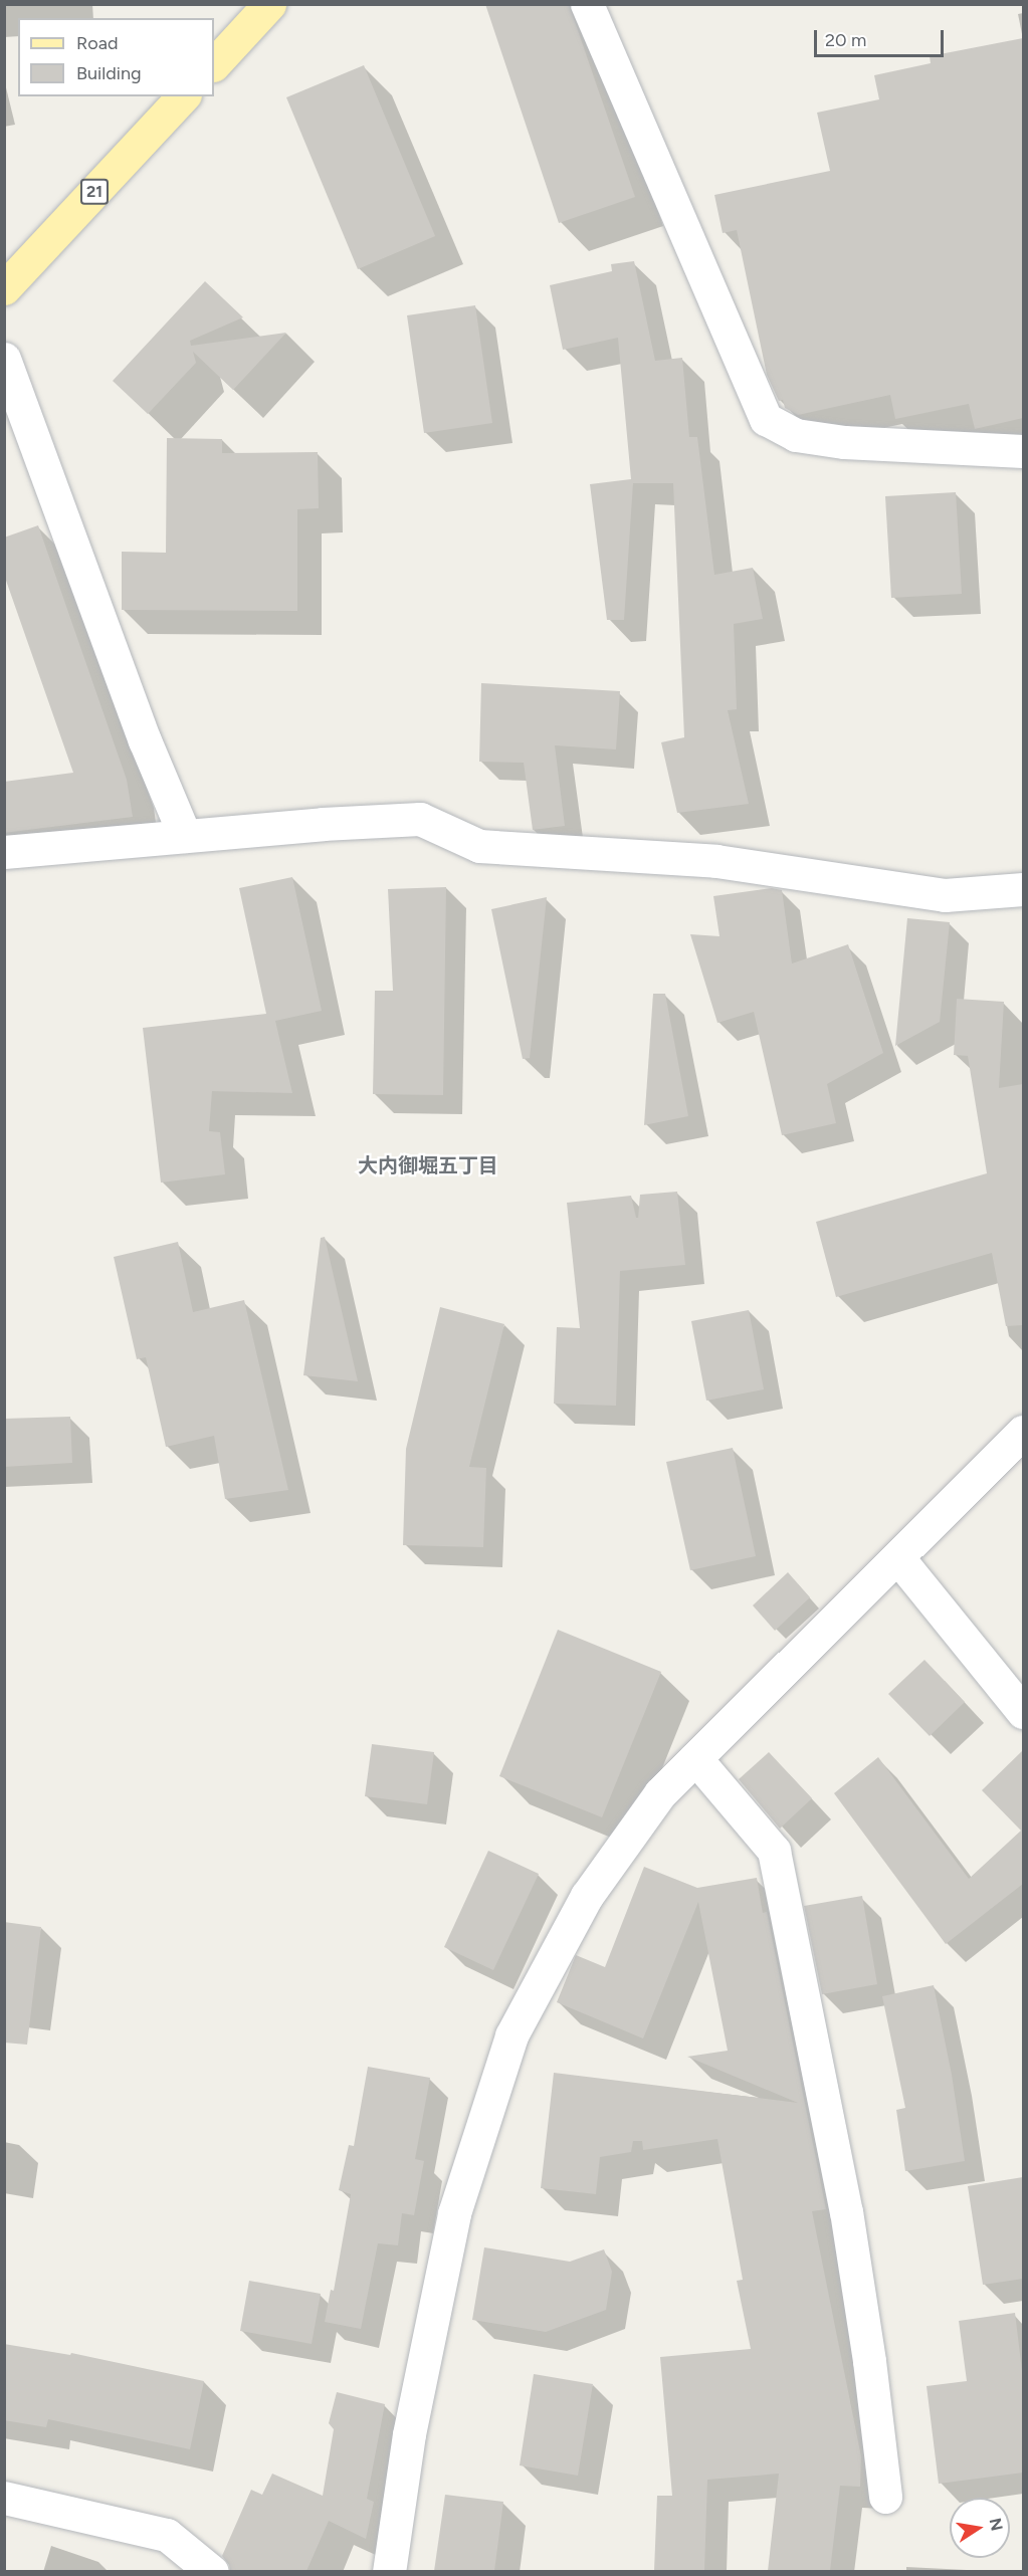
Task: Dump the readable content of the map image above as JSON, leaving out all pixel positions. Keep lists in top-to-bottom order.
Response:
{
  "streets": {
    "main road": ["21"]
  },
  "districts": ["大内御堀五丁目"],
  "legend": ["Road", "Building"],
  "scale_bar": "20 m",
  "north": "right"
}
